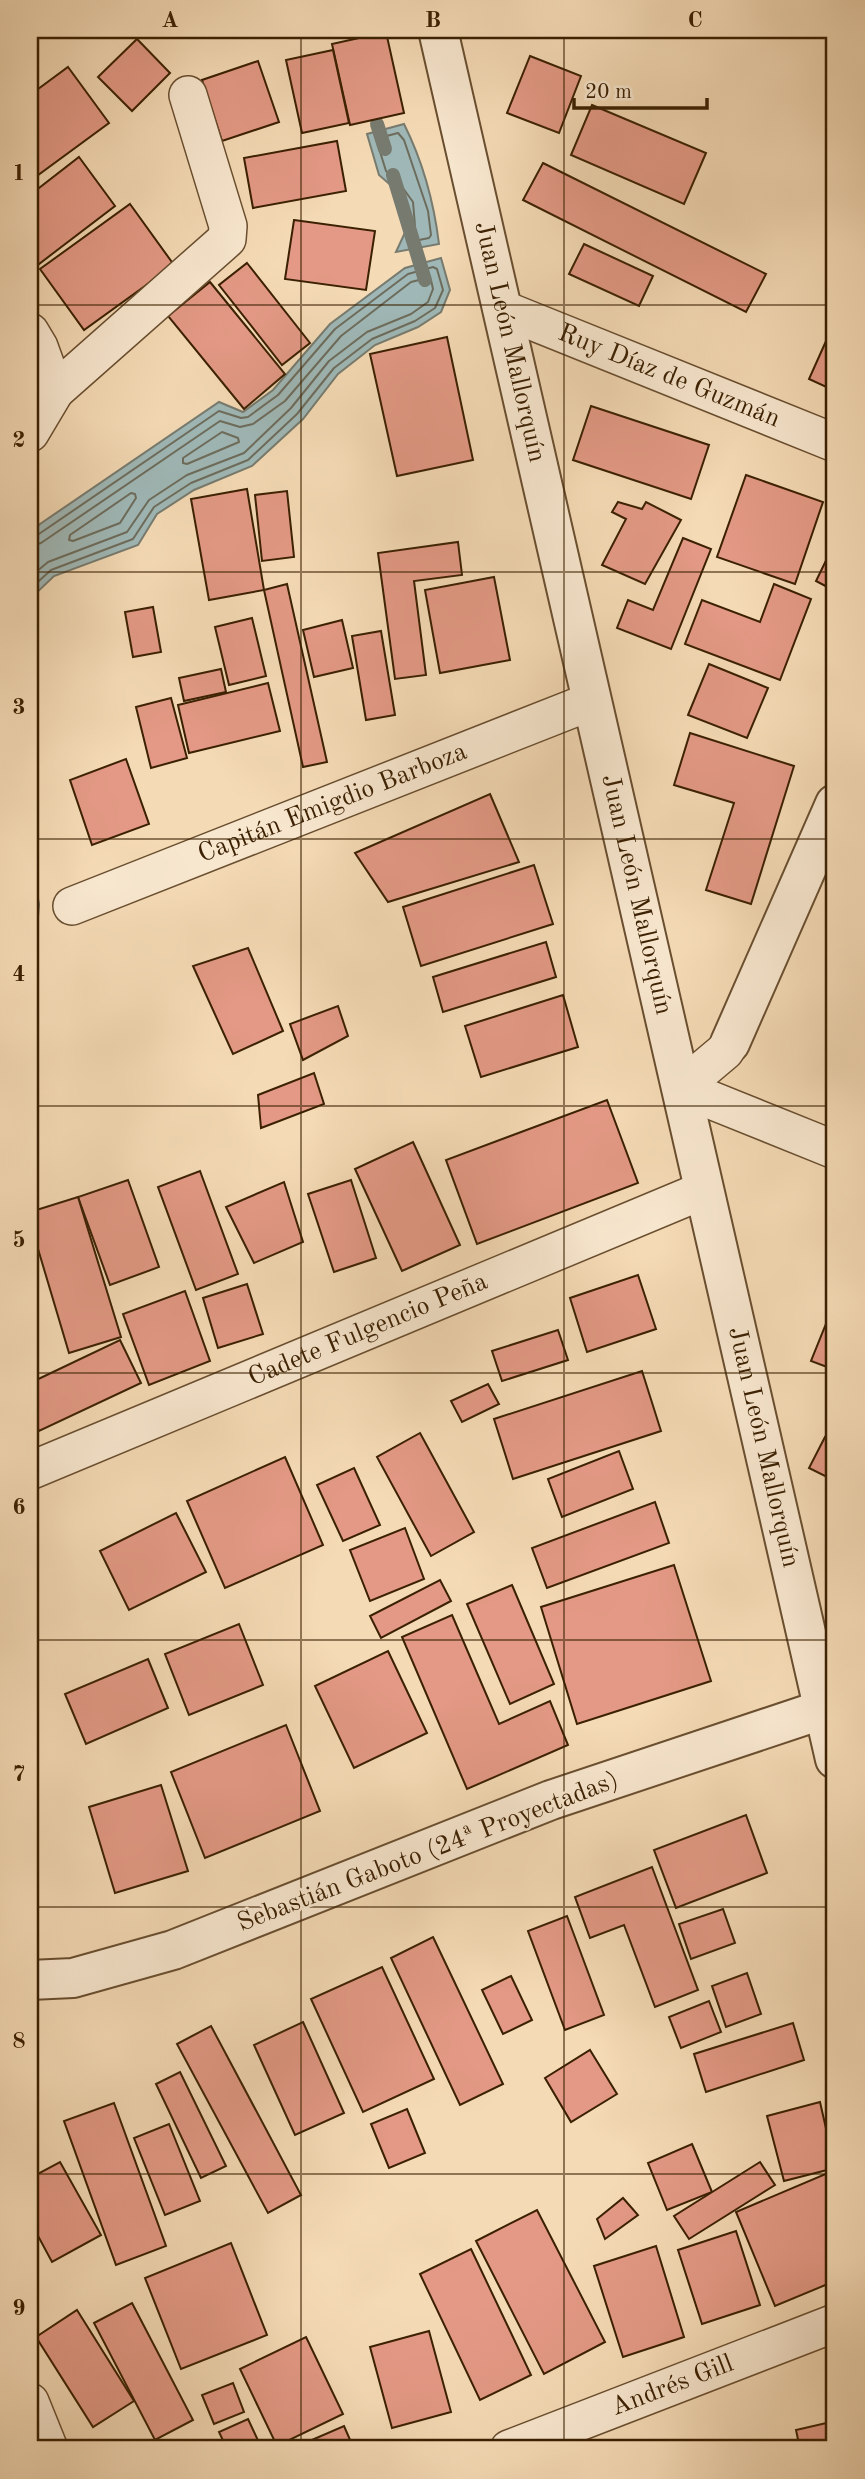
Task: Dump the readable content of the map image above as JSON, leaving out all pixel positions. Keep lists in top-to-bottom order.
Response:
{
  "streets": {
    "street": [
      "Juan León Mallorquín",
      "Ruy Díaz de Guzmán",
      "Capitán Emigdio Barboza",
      "Cadete Fulgencio Peña",
      "Sebastián Gaboto (24ª Proyectadas)",
      "Andrés Gill"
    ]
  },
  "crossings": [
    ["Juan León Mallorquín", "Ruy Díaz de Guzmán"],
    ["Juan León Mallorquín", "Capitán Emigdio Barboza"],
    ["Juan León Mallorquín", "Cadete Fulgencio Peña"],
    ["Juan León Mallorquín", "Sebastián Gaboto (24ª Proyectadas)"]
  ],
  "scale_bar": "20 m",
  "grid": {
    "columns": ["A", "B", "C"],
    "rows": [
      "1",
      "2",
      "3",
      "4",
      "5",
      "6",
      "7",
      "8",
      "9"
    ]
  }
}
